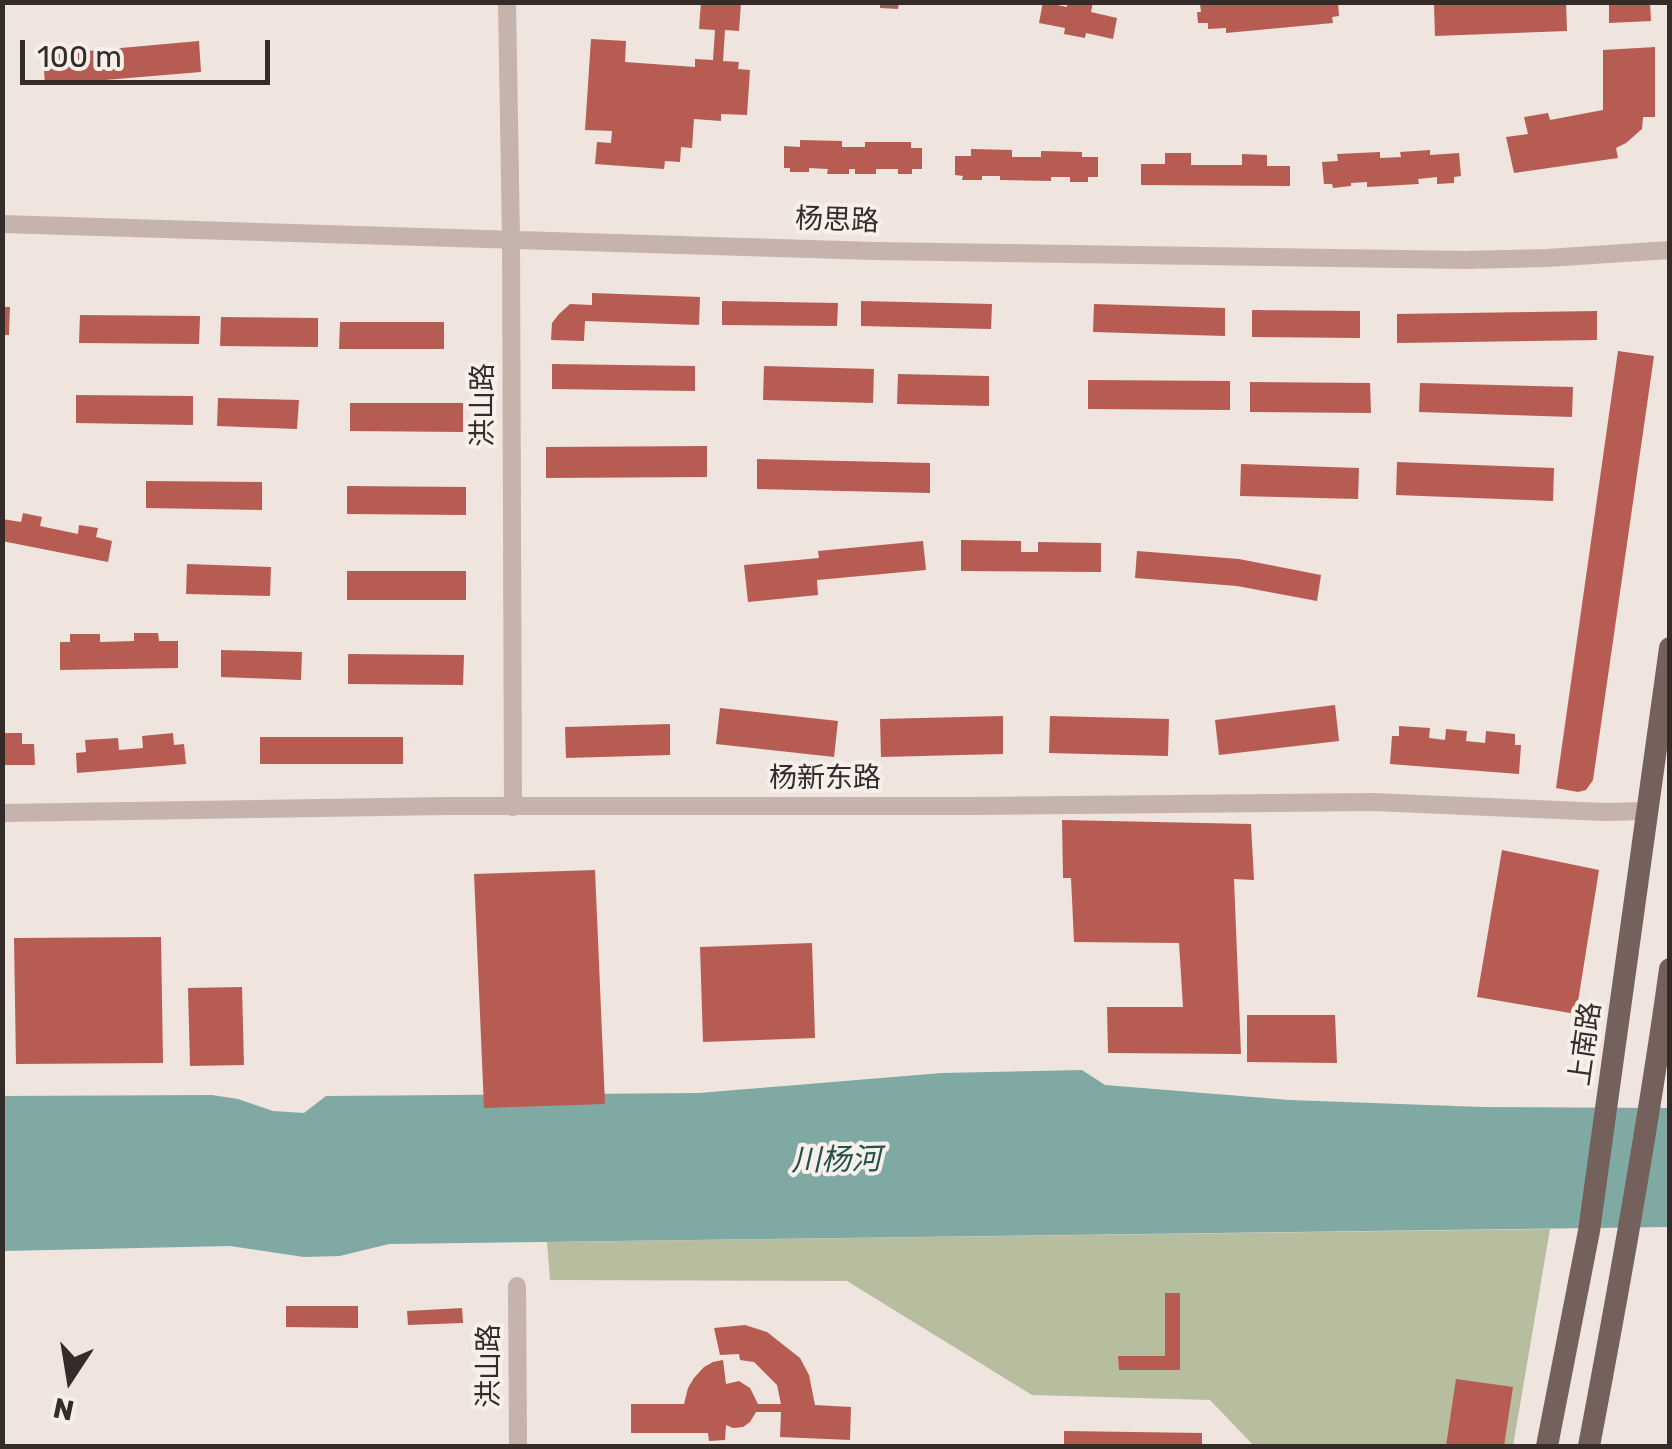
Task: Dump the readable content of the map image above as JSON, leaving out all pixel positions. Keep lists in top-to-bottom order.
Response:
{
  "streets": {
    "main road": ["上南路"],
    "street": ["杨思路", "洪山路", "杨新东路"]
  },
  "crossings": [
    ["杨思路", "洪山路"],
    ["洪山路", "杨新东路"],
    ["杨新东路", "上南路"]
  ],
  "water": ["川杨河"],
  "scale_bar": "100 m",
  "north": "bottom"
}
